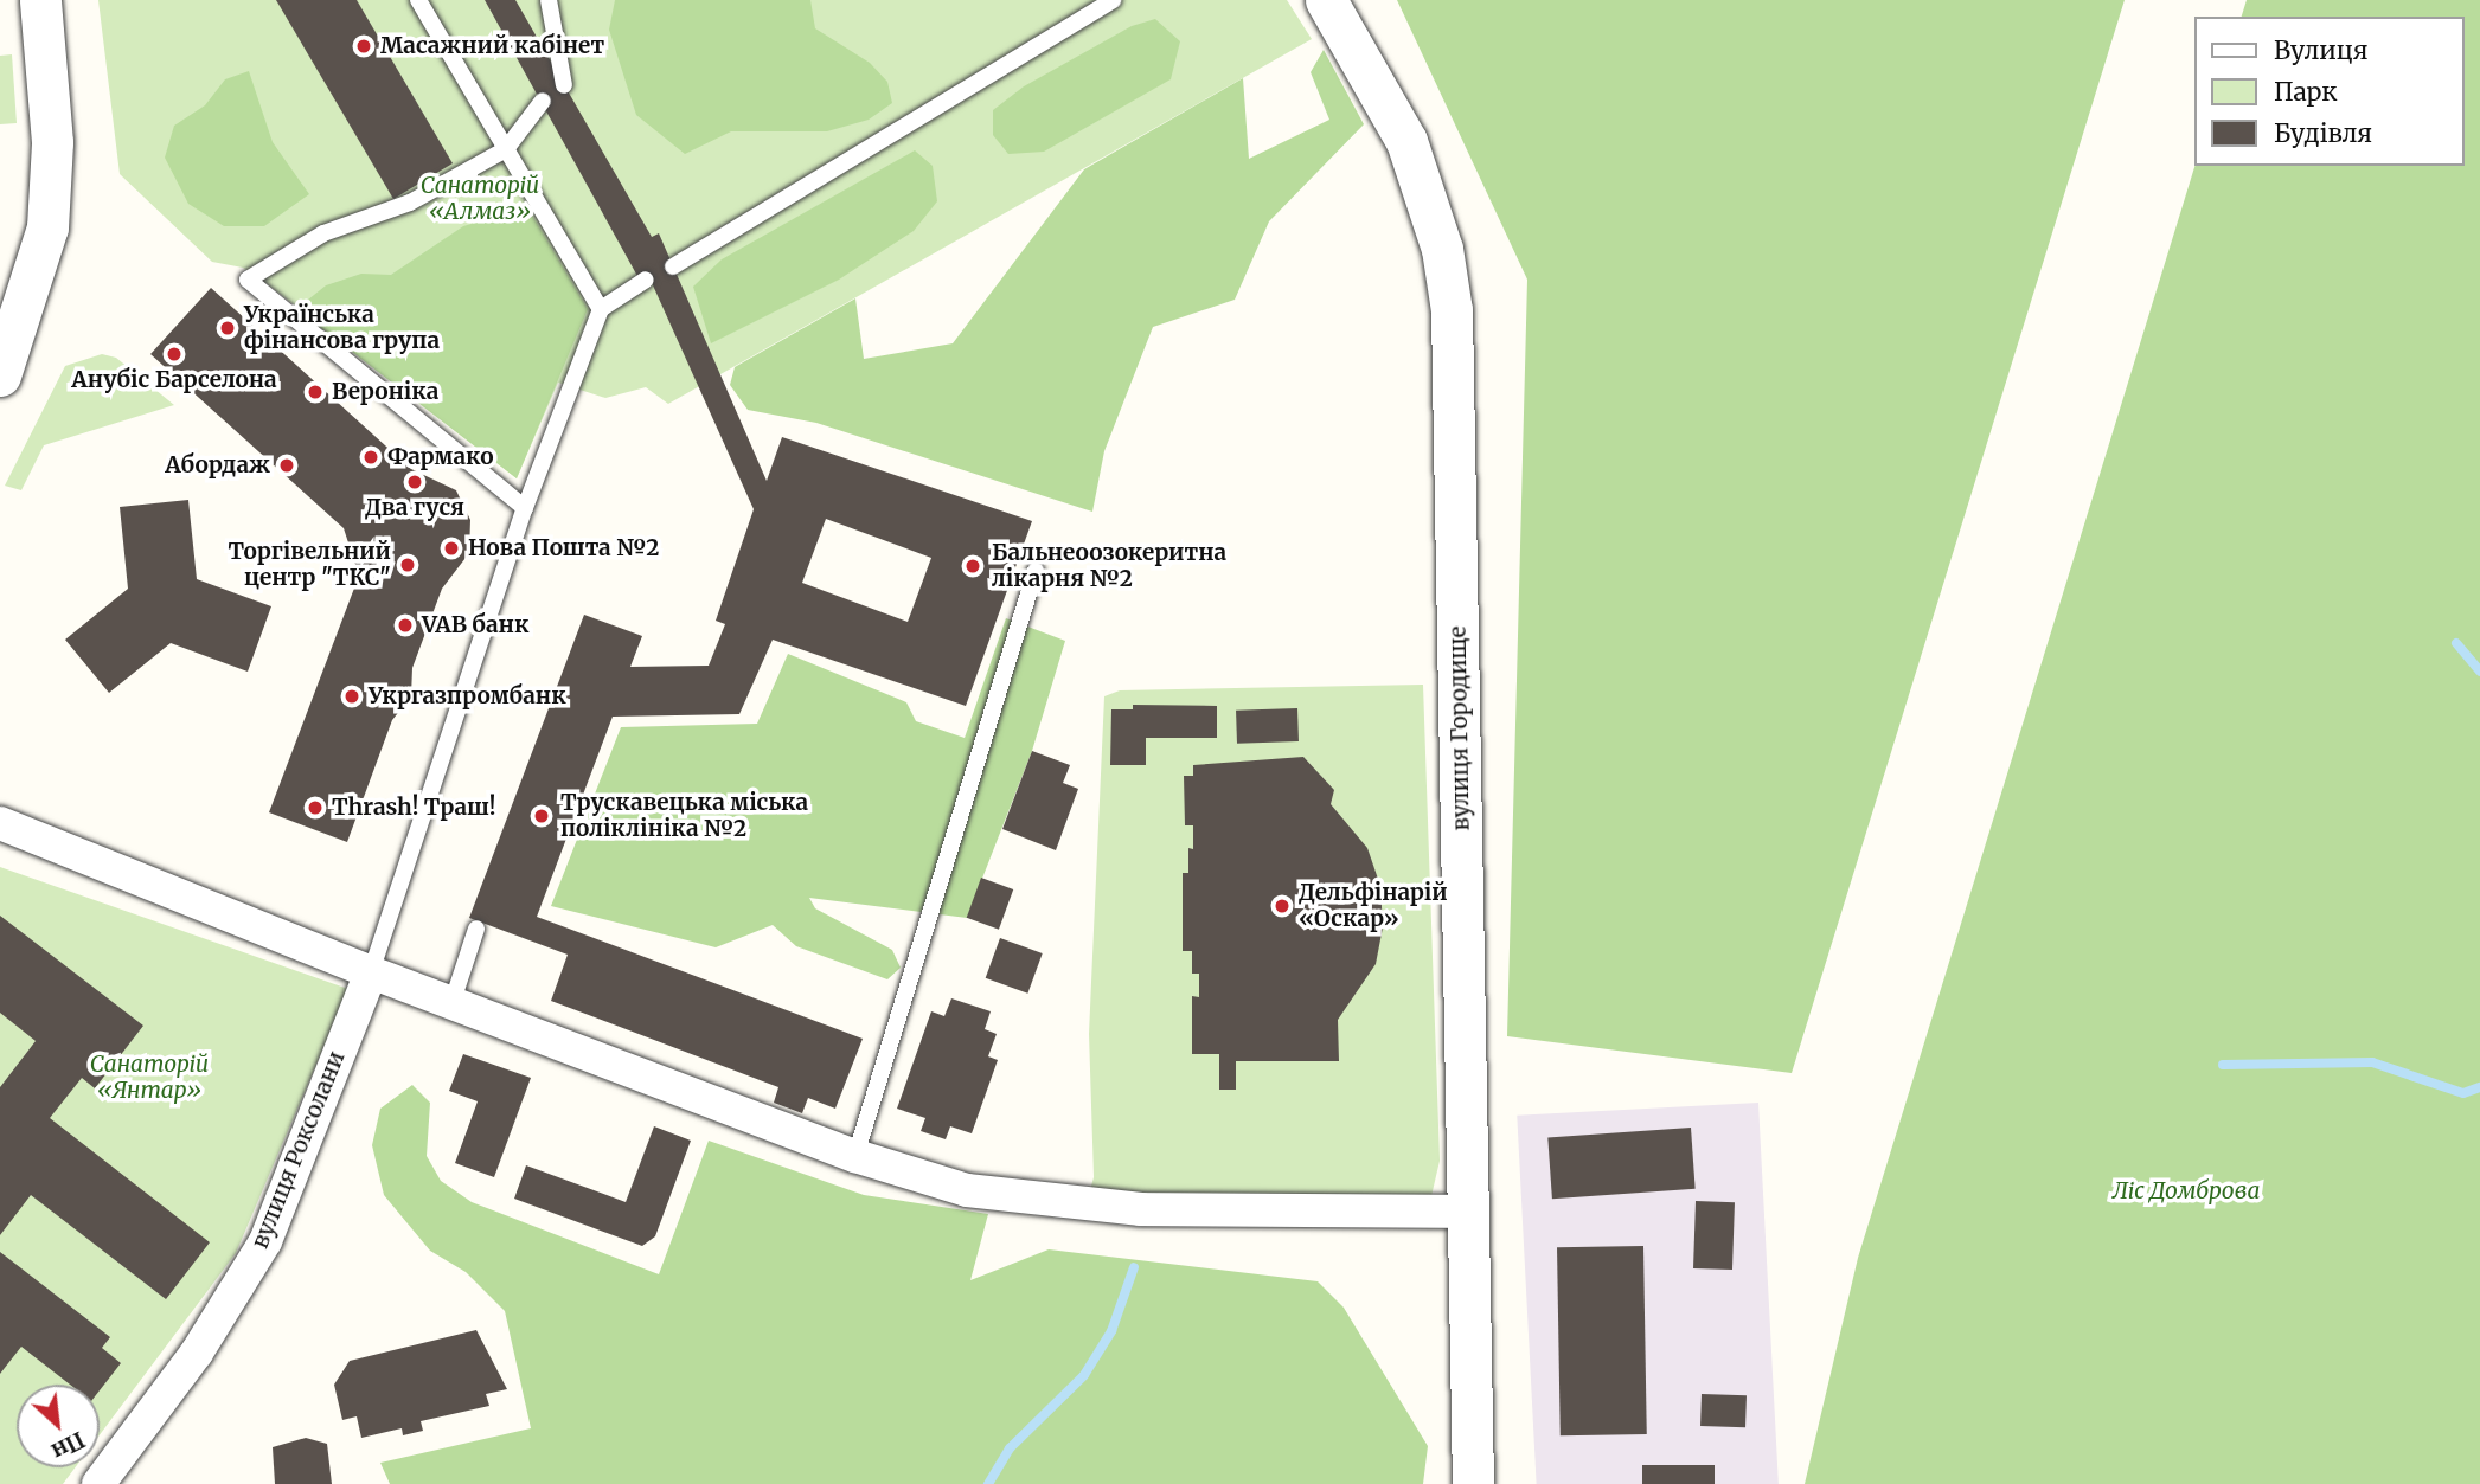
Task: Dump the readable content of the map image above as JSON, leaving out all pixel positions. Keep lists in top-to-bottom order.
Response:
{
  "streets": {
    "street": ["вулиця Городище", "вулиця Роксолани"]
  },
  "parks": ["Санаторій «Алмаз»", "Санаторій «Янтар»", "Ліс Домброва"],
  "places": [
    "Масажний кабінет",
    "Українська фінансова група",
    "Анубіс Барселона",
    "Вероніка",
    "Фармако",
    "Абордаж",
    "Два гуся",
    "Нова Пошта №2",
    "Торгівельний центр \"ТКС\"",
    "Бальнеоозокеритна лікарня №2",
    "VAB банк",
    "Укргазпромбанк",
    "Thrash! Траш!",
    "Трускавецька міська поліклініка №2",
    "Дельфінарій «Оскар»"
  ],
  "legend": ["Вулиця", "Парк", "Будівля"],
  "north": "bottom right"
}
